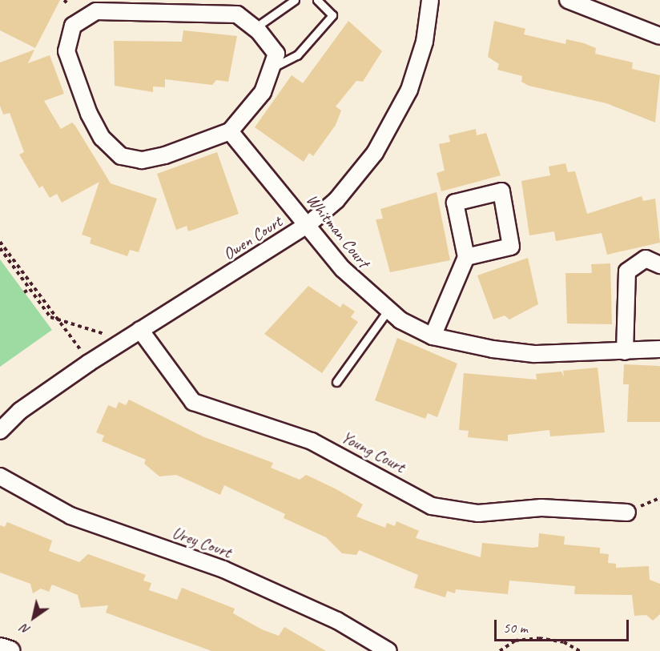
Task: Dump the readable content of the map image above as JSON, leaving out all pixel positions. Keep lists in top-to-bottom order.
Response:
{
  "streets": {
    "street": [
      "Whitman Court",
      "Owen Court",
      "Young Court",
      "Urey Court"
    ]
  },
  "crossings": [
    ["Whitman Court", "Owen Court"],
    ["Owen Court", "Young Court"]
  ],
  "scale_bar": "50 m",
  "north": "bottom left"
}
